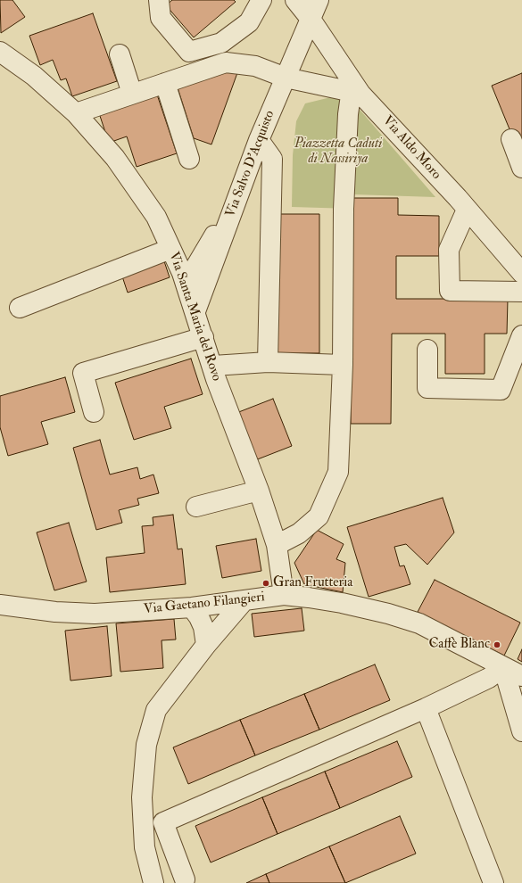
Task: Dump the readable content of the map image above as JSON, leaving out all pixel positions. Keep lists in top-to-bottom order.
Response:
{
  "streets": {
    "street": [
      "Via Aldo Moro",
      "Via Salvo D'Acquisto",
      "Via Santa Maria del Rovo",
      "Via Gaetano Filangieri"
    ]
  },
  "crossings": [
    ["Via Aldo Moro", "Via Salvo D'Acquisto"],
    ["Via Salvo D'Acquisto", "Via Santa Maria del Rovo"],
    ["Via Santa Maria del Rovo", "Via Gaetano Filangieri"]
  ],
  "parks": ["Piazzetta Caduti di Nassiriya"],
  "places": ["Gran Frutteria", "Caffè Blanc"]
}
